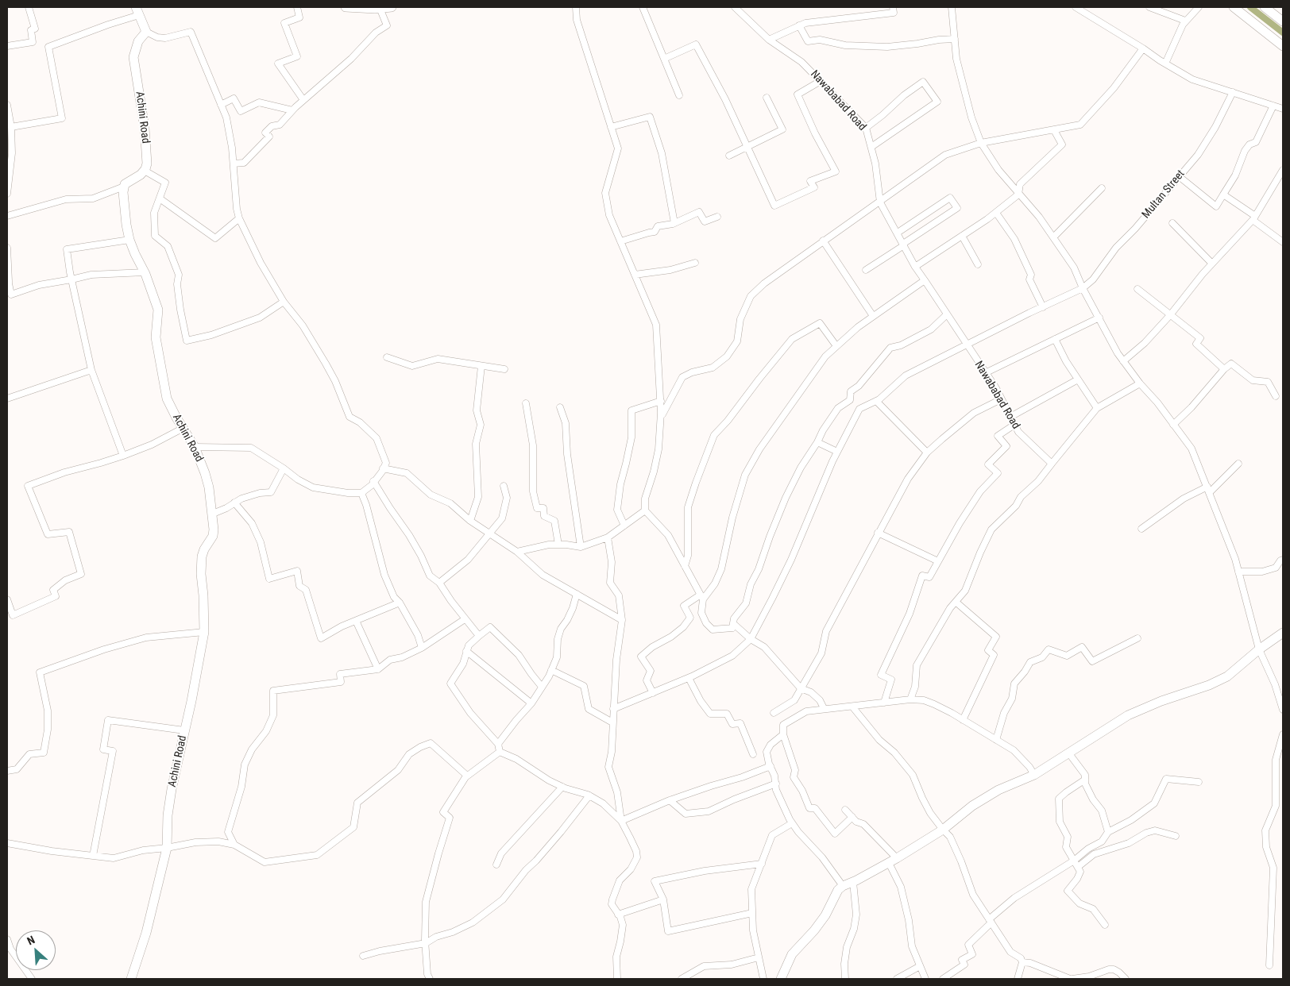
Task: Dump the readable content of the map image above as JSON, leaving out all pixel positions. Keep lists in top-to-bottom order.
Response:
{
  "streets": {
    "main road": ["Achini Road"],
    "street": ["Nawababad Road", "Multan Street"]
  },
  "crossings": [
    ["Nawababad Road", "Multan Street"]
  ],
  "north": "top left"
}
